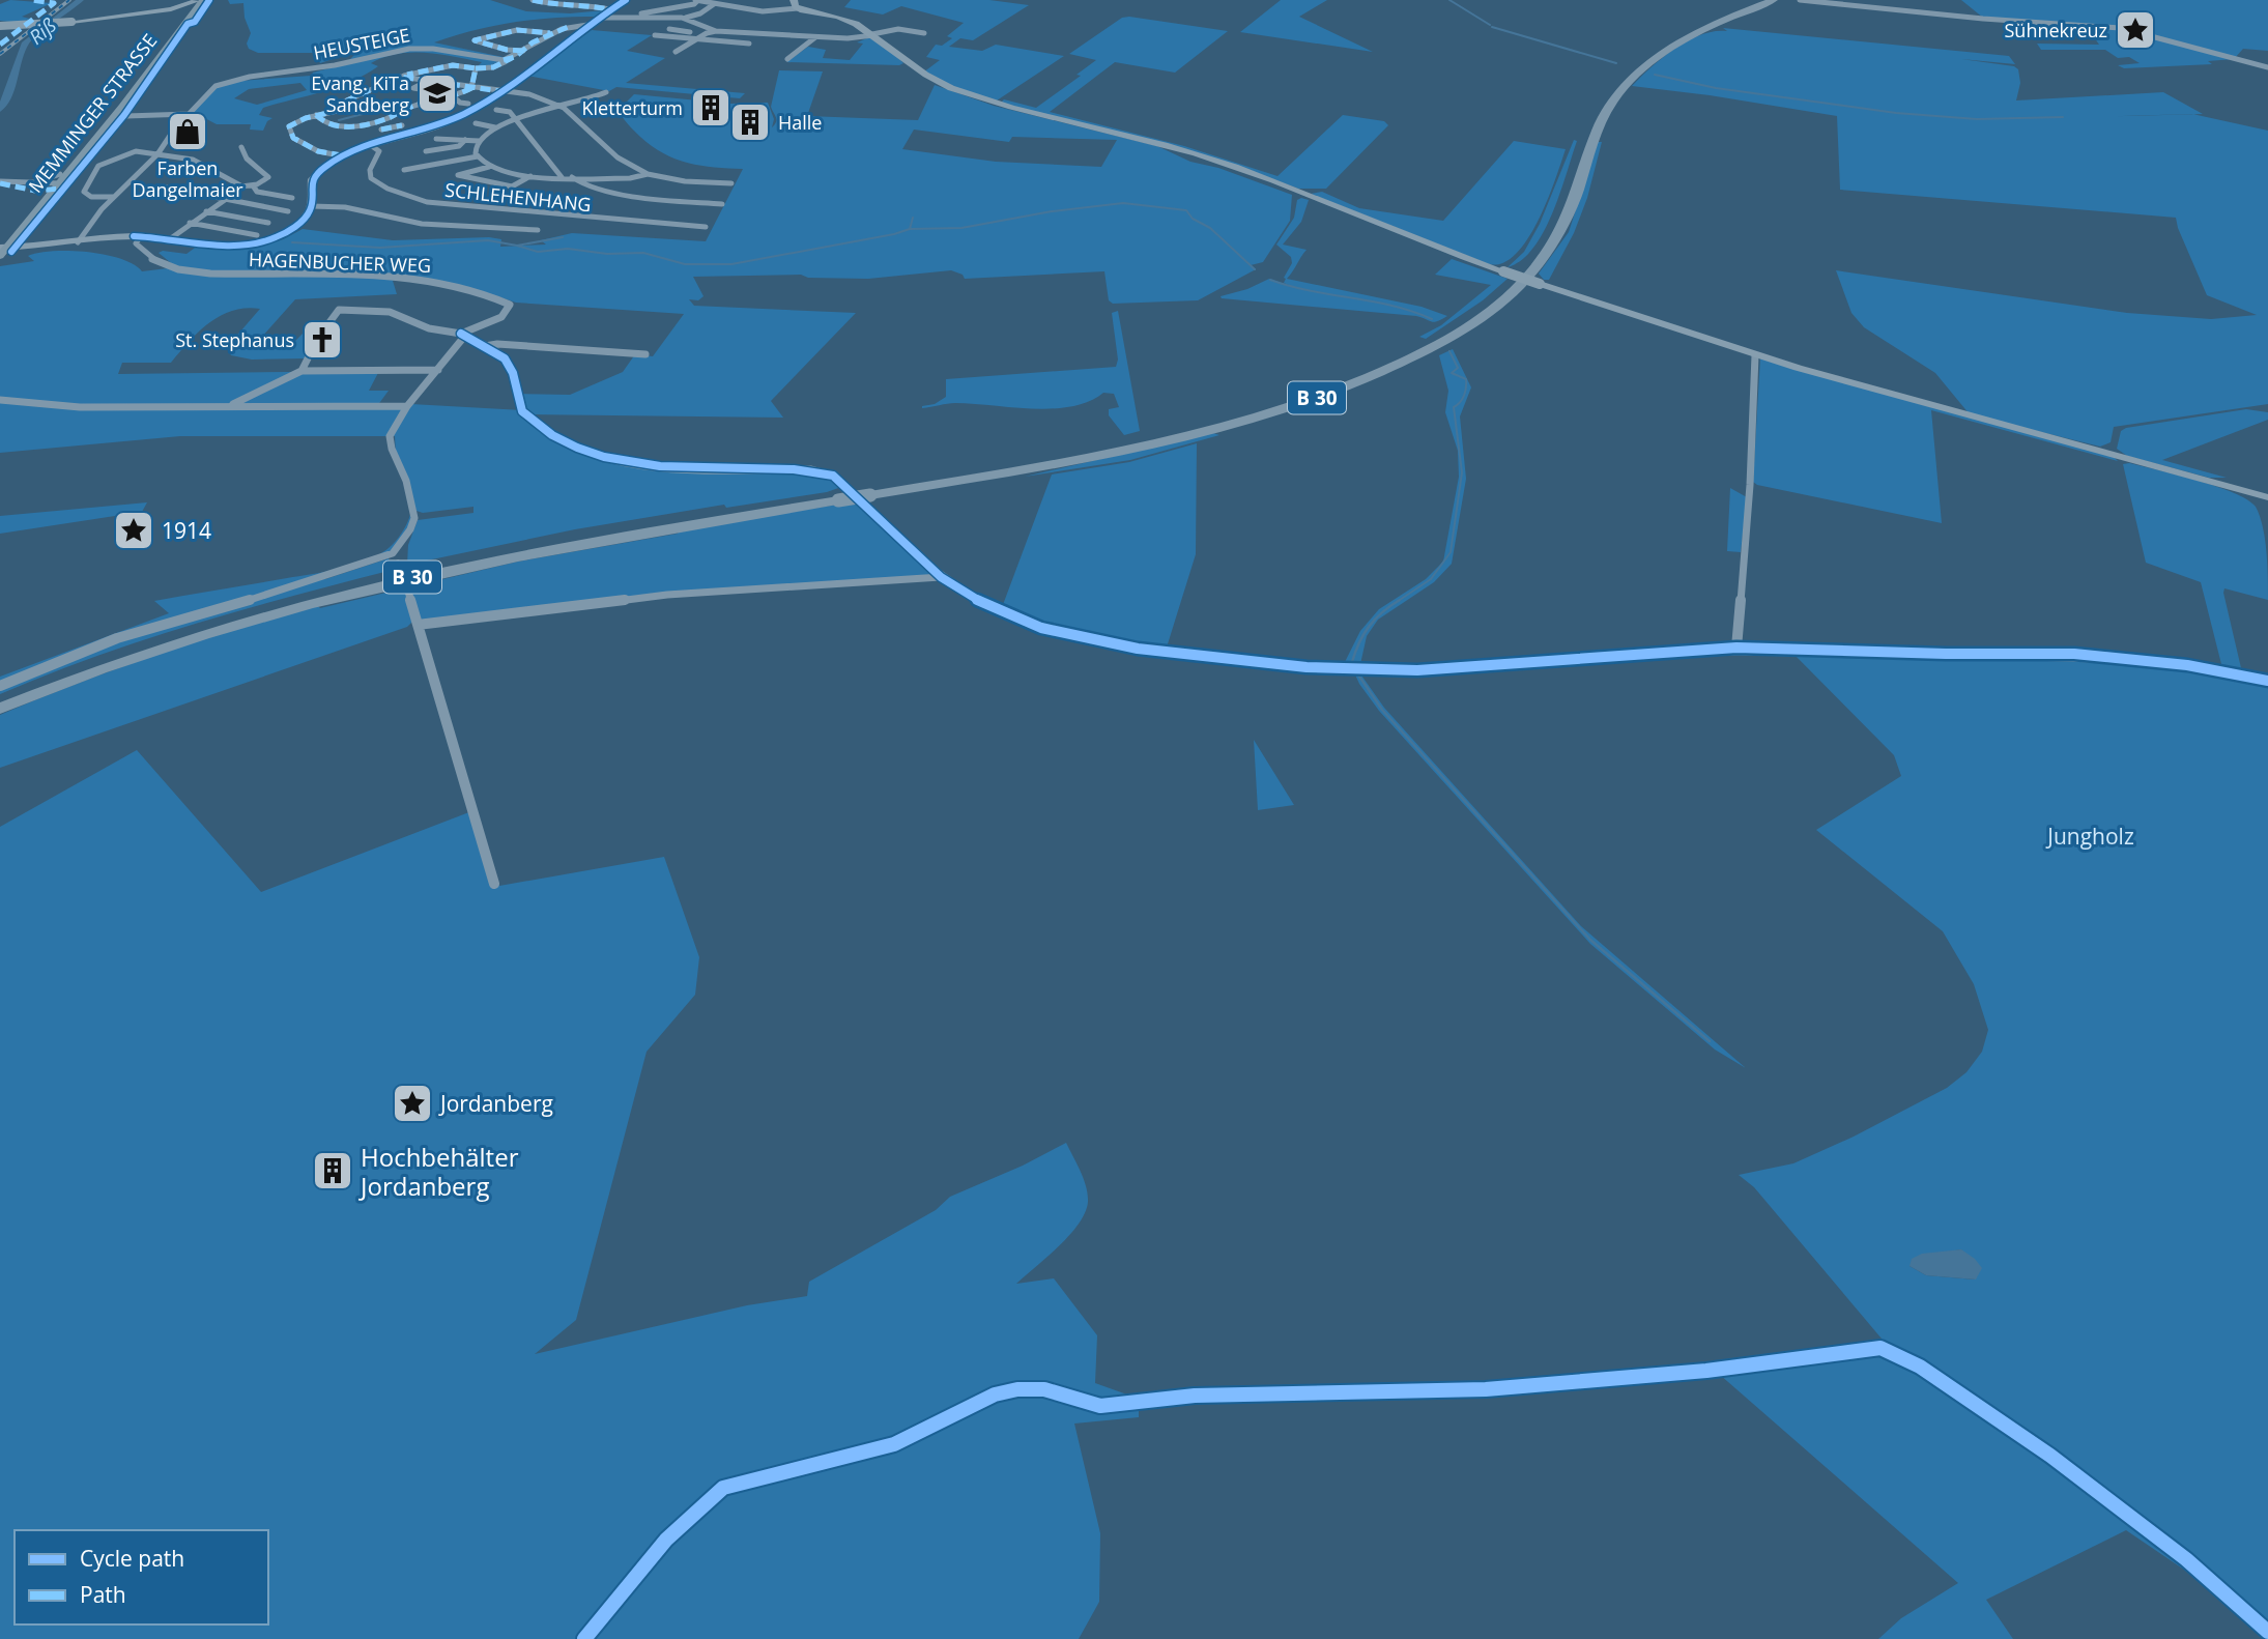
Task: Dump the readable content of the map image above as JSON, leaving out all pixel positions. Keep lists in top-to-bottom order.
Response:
{
  "streets": {
    "highway": ["B 30"],
    "main road": ["MEMMINGER STRASSE"],
    "street": ["HEUSTEIGE", "SCHLEHENHANG", "HAGENBUCHER WEG"]
  },
  "water": ["Riß"],
  "parks": ["Jungholz"],
  "places": {
    "place": ["Sühnekreuz", "1914", "Jordanberg"],
    "school or university": ["Evang. KiTa Sandberg"],
    "building": ["Kletterturm", "Halle", "Hochbehälter Jordanberg"],
    "shop": ["Farben Dangelmaier"],
    "church": ["St. Stephanus"]
  },
  "legend": ["Cycle path", "Path"]
}
